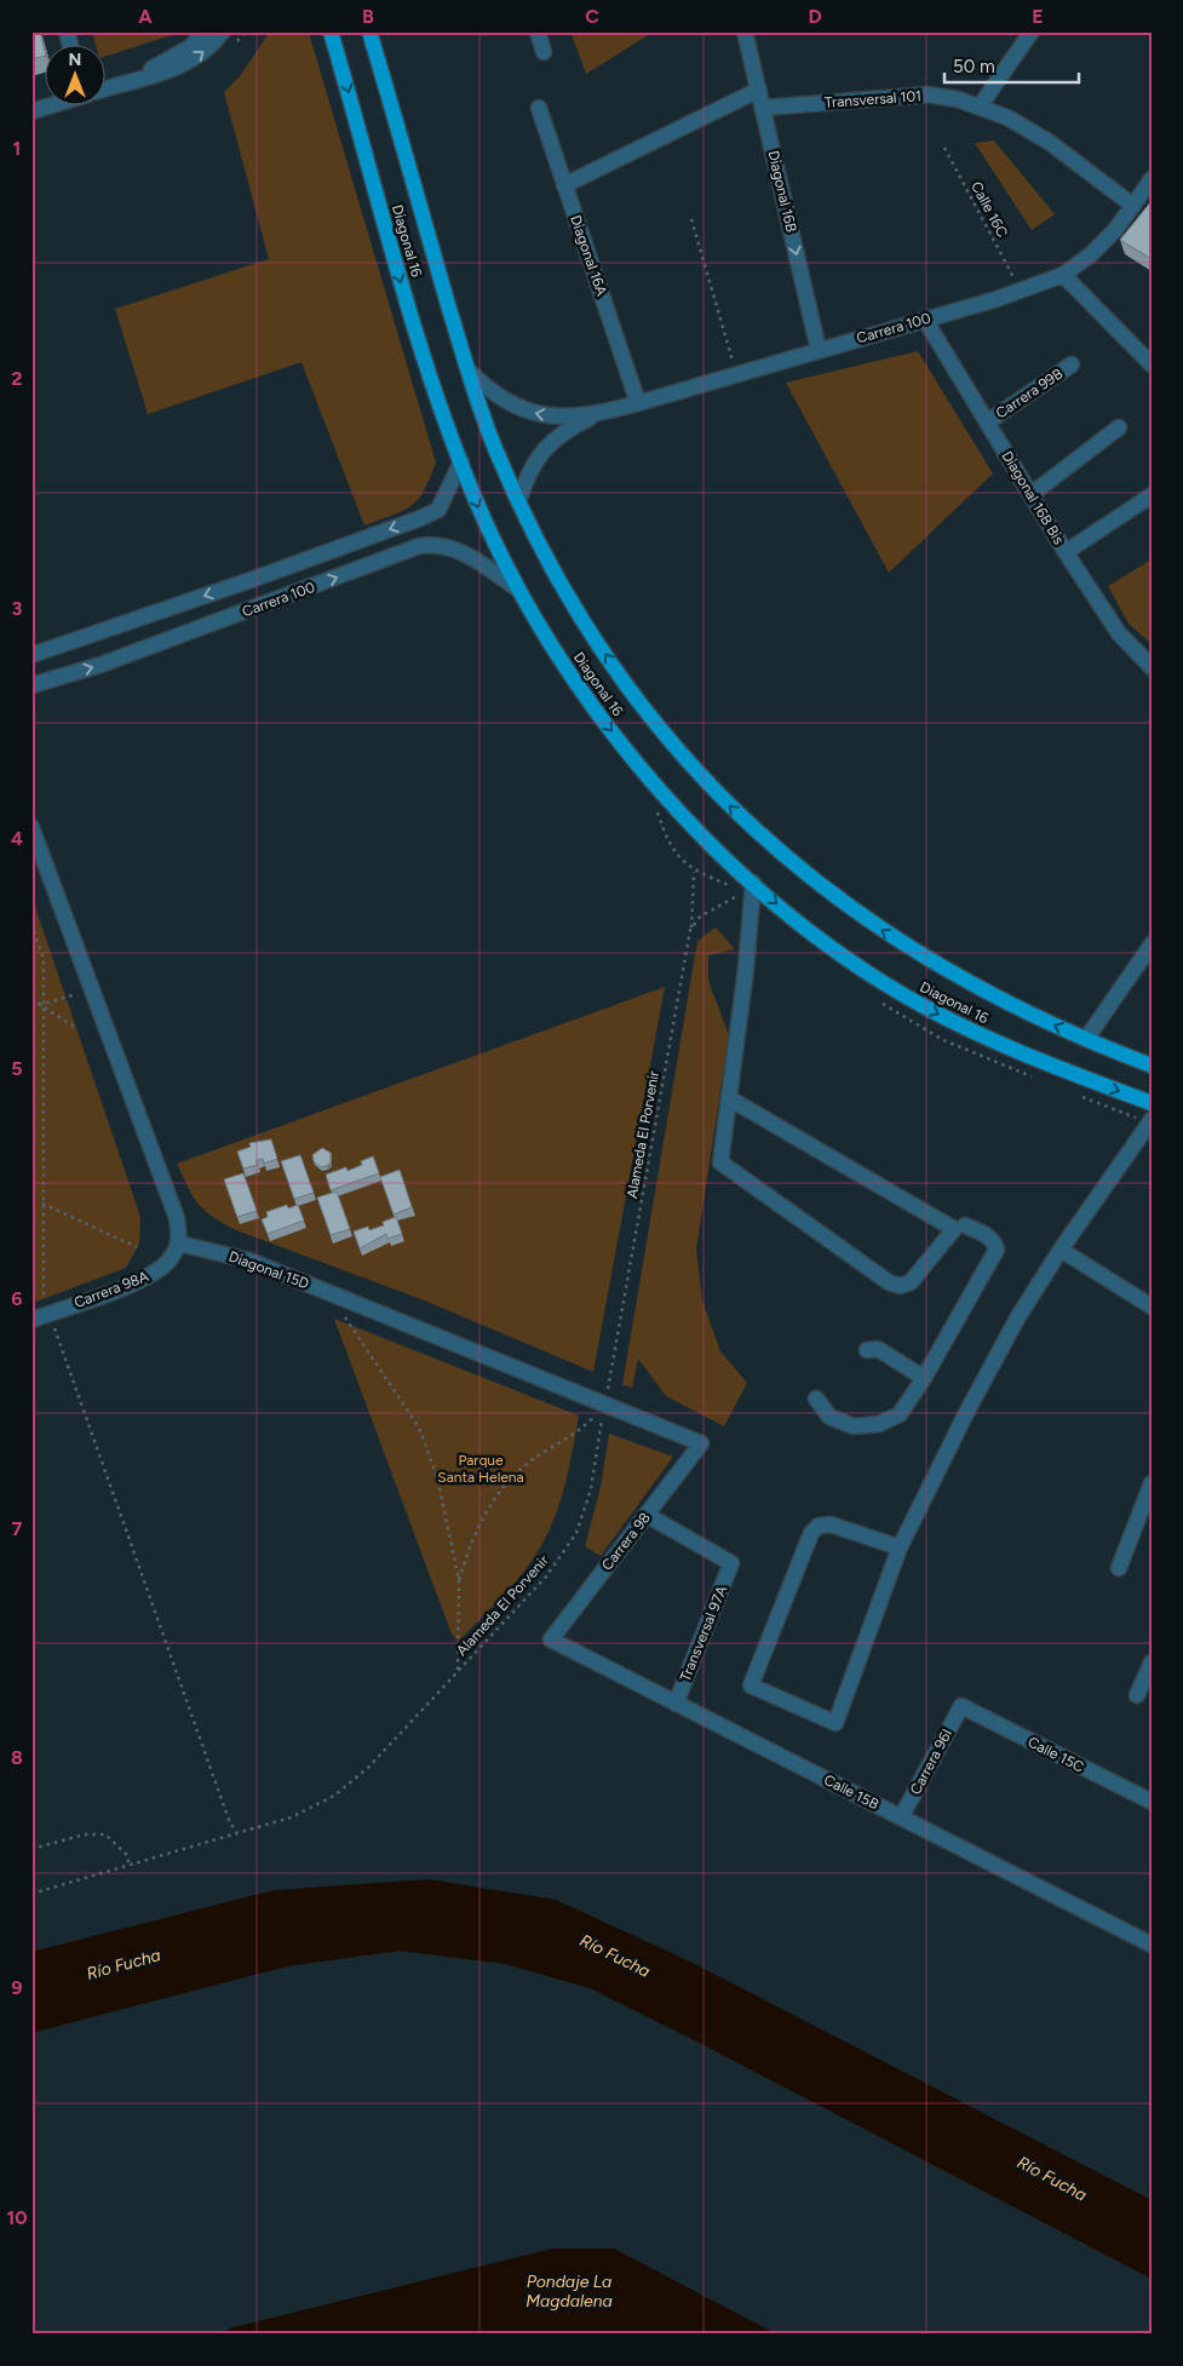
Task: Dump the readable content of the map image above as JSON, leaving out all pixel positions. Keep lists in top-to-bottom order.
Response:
{
  "streets": {
    "main road": ["Diagonal 16"],
    "street": [
      "Transversal 101",
      "Diagonal 16B",
      "Diagonal 16A",
      "Carrera 100",
      "Carrera 99B",
      "Diagonal 16B Bis",
      "Diagonal 15D",
      "Carrera 98A",
      "Carrera 98",
      "Transversal 97A",
      "Calle 15C",
      "Carrera 96I",
      "Calle 15B"
    ],
    "path": ["Calle 16C", "Alameda El Porvenir"]
  },
  "crossings": [
    ["Transversal 101", "Diagonal 16B"],
    ["Transversal 101", "Carrera 100"],
    ["Diagonal 16B", "Carrera 100"],
    ["Diagonal 16", "Carrera 100"],
    ["Diagonal 16A", "Carrera 100"],
    ["Carrera 100", "Diagonal 16B Bis"],
    ["Carrera 99B", "Diagonal 16B Bis"],
    ["Alameda El Porvenir", "Diagonal 15D"],
    ["Diagonal 15D", "Carrera 98A"],
    ["Diagonal 15D", "Carrera 98"],
    ["Carrera 98", "Transversal 97A"],
    ["Carrera 98", "Calle 15B"],
    ["Transversal 97A", "Calle 15B"],
    ["Calle 15C", "Carrera 96I"],
    ["Carrera 96I", "Calle 15B"]
  ],
  "one_way": ["Diagonal 16B"],
  "water": ["Río Fucha", "Pondaje La Magdalena"],
  "parks": ["Parque Santa Helena"],
  "scale_bar": "50 m",
  "north": "top",
  "grid": {
    "columns": [
      "A",
      "B",
      "C",
      "D",
      "E"
    ],
    "rows": [
      "1",
      "2",
      "3",
      "4",
      "5",
      "6",
      "7",
      "8",
      "9",
      "10"
    ]
  }
}
